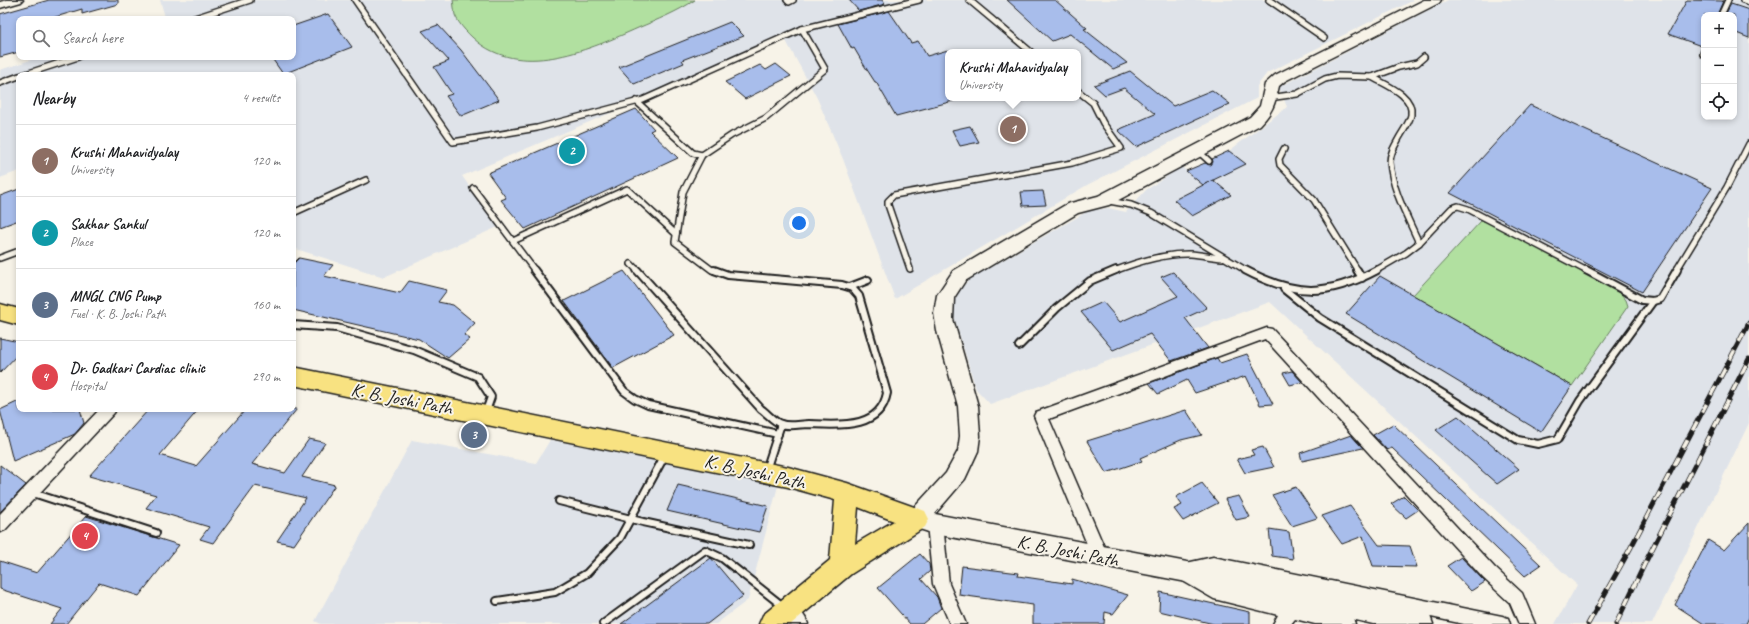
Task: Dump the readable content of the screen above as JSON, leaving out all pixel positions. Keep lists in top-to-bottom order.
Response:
{
  "streets": {
    "main road": ["K. B. Joshi Path"]
  },
  "page": {
    "map_buttons": ["+", "−"],
    "search": "Search here",
    "popup": ["Krushi Mahavidyalay", "University"],
    "heading": ["Nearby", "4 results"],
    "pins": [
      "1",
      "2",
      "3",
      "4"
    ],
    "list": [
      {
        "mark": "1",
        "name": "Krushi Mahavidyalay",
        "note": "University",
        "value": "120 m"
      },
      {
        "mark": "2",
        "name": "Sakhar Sankul",
        "note": "Place",
        "value": "120 m"
      },
      {
        "mark": "3",
        "name": "MNGL CNG Pump",
        "note": "Fuel · K. B. Joshi Path",
        "value": "160 m"
      },
      {
        "mark": "4",
        "name": "Dr. Gadkari Cardiac clinic",
        "note": "Hospital",
        "value": "290 m"
      }
    ]
  }
}
